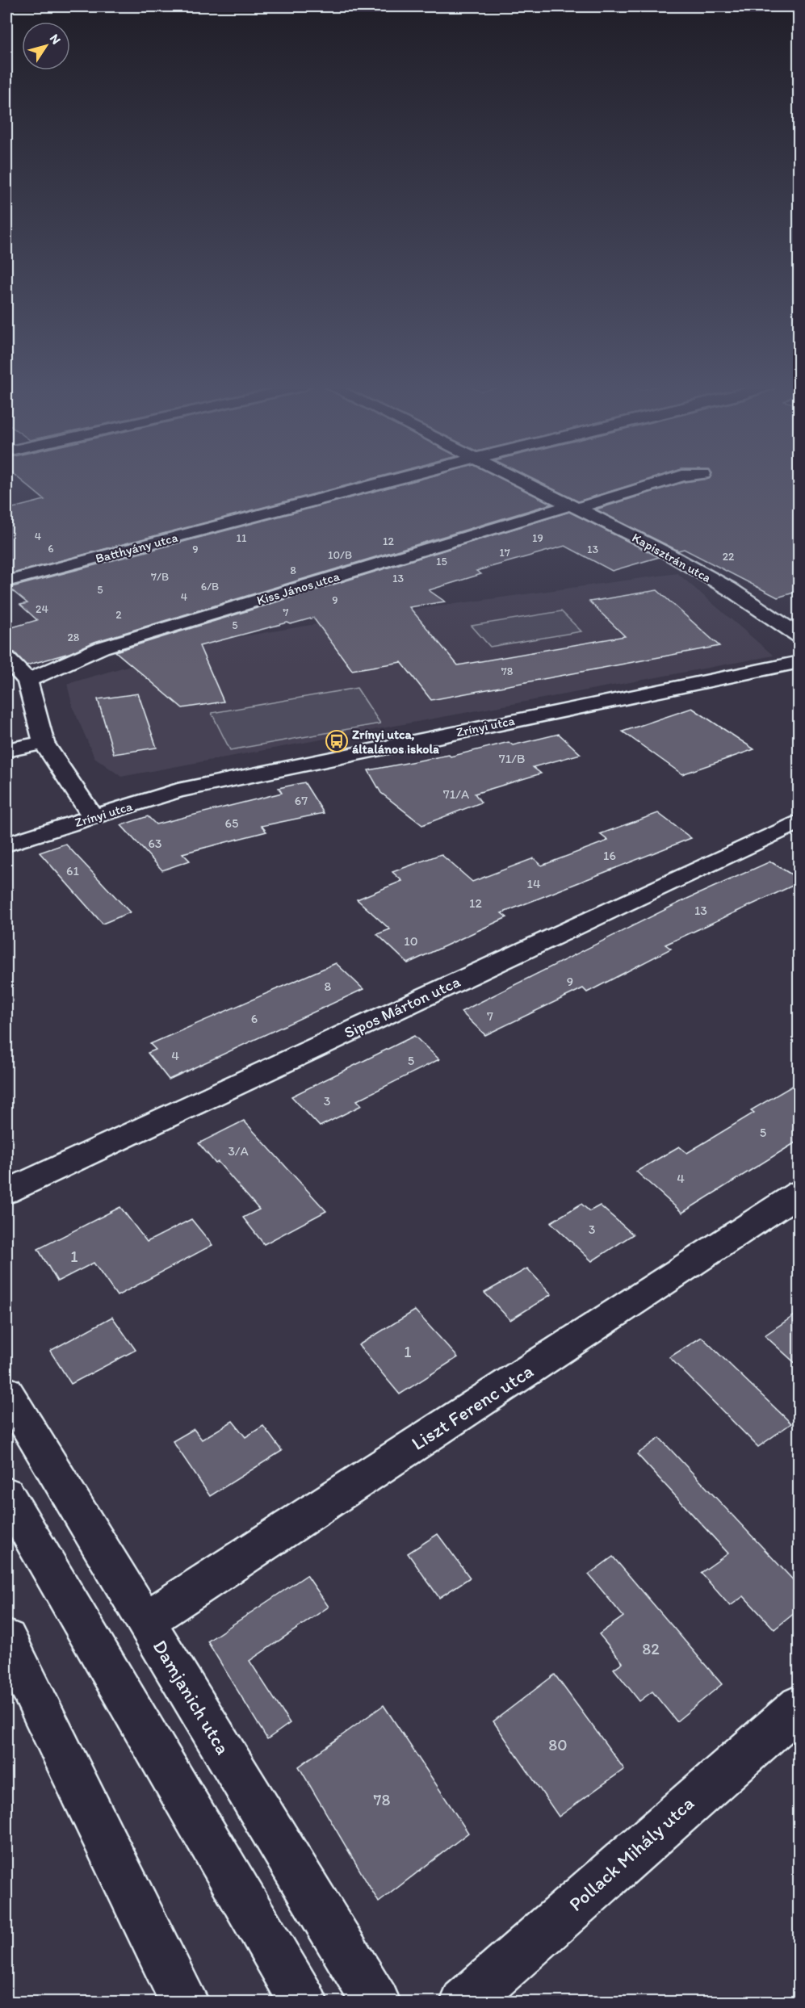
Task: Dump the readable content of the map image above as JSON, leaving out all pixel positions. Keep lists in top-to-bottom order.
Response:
{
  "streets": {
    "street": [
      "Batthyány utca",
      "Kapisztrán utca",
      "Kiss János utca",
      "Zrínyi utca",
      "Sipos Márton utca",
      "Liszt Ferenc utca",
      "Damjanich utca",
      "Pollack Mihály utca"
    ]
  },
  "crossings": [
    ["Kapisztrán utca", "Kiss János utca"],
    ["Liszt Ferenc utca", "Damjanich utca"]
  ],
  "places": {
    "bus stop": ["Zrínyi utca, általános iskola"]
  },
  "house_numbers": [
    "4",
    "11",
    "19",
    "12",
    "6",
    "9",
    "13",
    "17",
    "10/B",
    "22",
    "15",
    "8",
    "7/B",
    "13",
    "6/B",
    "5",
    "4",
    "9",
    "24",
    "7",
    "2",
    "5",
    "28",
    "78",
    "71/B",
    "71/A",
    "67",
    "65",
    "63",
    "16",
    "61",
    "14",
    "12",
    "13",
    "10",
    "9",
    "8",
    "7",
    "6",
    "4",
    "5",
    "3",
    "5",
    "3/A",
    "4",
    "3",
    "1",
    "1",
    "82",
    "80",
    "78"
  ],
  "north": "top right"
}
